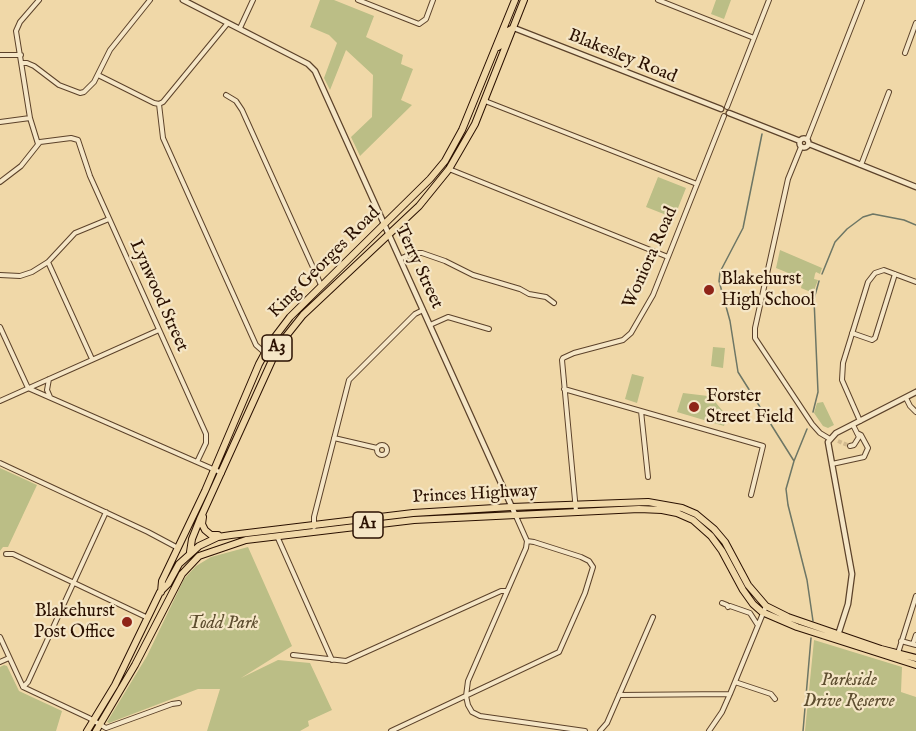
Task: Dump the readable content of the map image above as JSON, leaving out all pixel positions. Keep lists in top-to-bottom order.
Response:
{
  "streets": {
    "highway": [
      "King Georges Road",
      "A3",
      "Princes Highway",
      "A1"
    ],
    "street": [
      "Blakesley Road",
      "Woniora Road",
      "Terry Street",
      "Lynwood Street"
    ]
  },
  "crossings": [
    ["Blakesley Road", "King Georges Road"],
    ["Woniora Road", "Princes Highway"],
    ["King Georges Road", "Terry Street"],
    ["King Georges Road", "Princes Highway"],
    ["Terry Street", "Princes Highway"]
  ],
  "parks": ["Todd Park", "Parkside Drive Reserve"],
  "places": ["Blakehurst High School", "Forster Street Field", "Blakehurst Post Office"]
}
